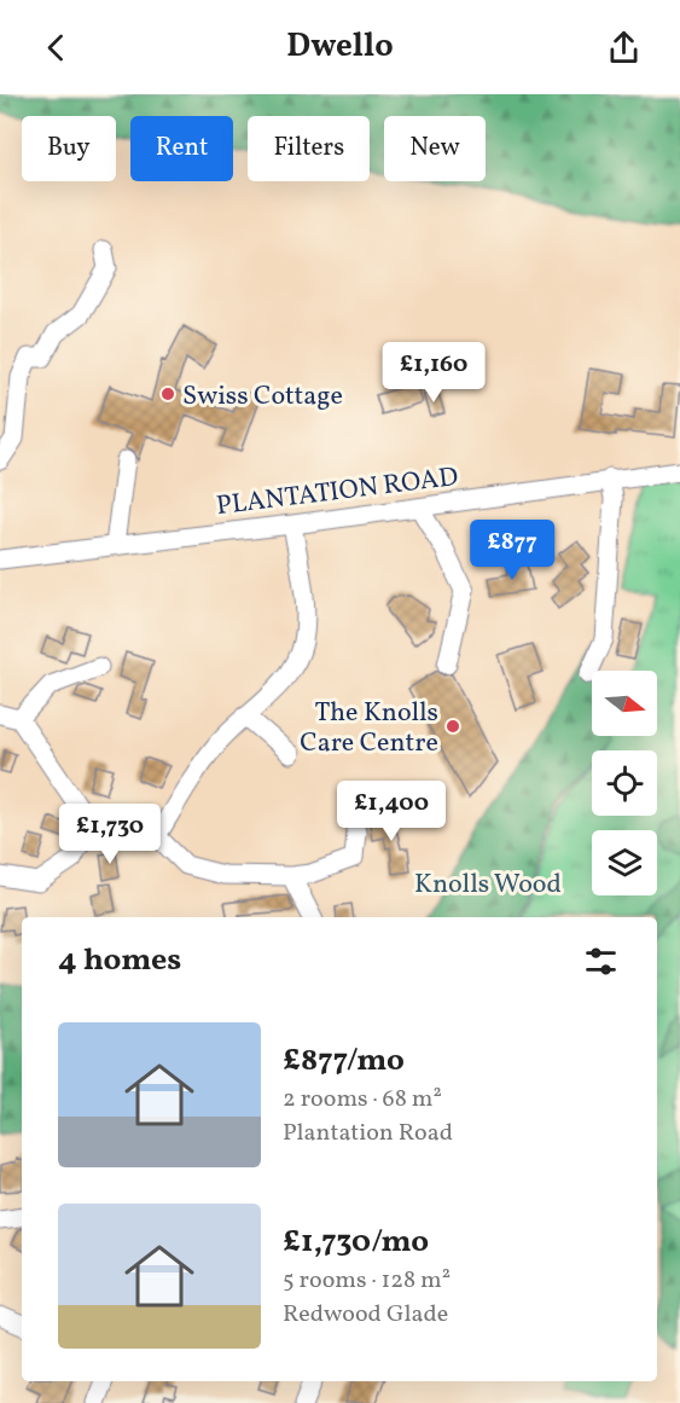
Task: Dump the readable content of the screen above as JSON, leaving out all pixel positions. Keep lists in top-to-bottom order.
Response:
{
  "streets": {
    "street": ["PLANTATION ROAD"]
  },
  "parks": ["Knolls Wood"],
  "places": ["Swiss Cottage", "The Knolls Care Centre"],
  "north": "right",
  "page": {
    "header": "Dwello",
    "chip": [
      "Buy",
      "Rent",
      "Filters",
      "New"
    ],
    "price": [
      "£1,160",
      "£877",
      "£1,400",
      "£1,730"
    ],
    "heading": "4 homes",
    "list": [
      {
        "name": "£877/mo",
        "note": "2 rooms · 68 m² · Plantation Road"
      },
      {
        "name": "£1,730/mo",
        "note": "5 rooms · 128 m² · Redwood Glade"
      }
    ]
  }
}
